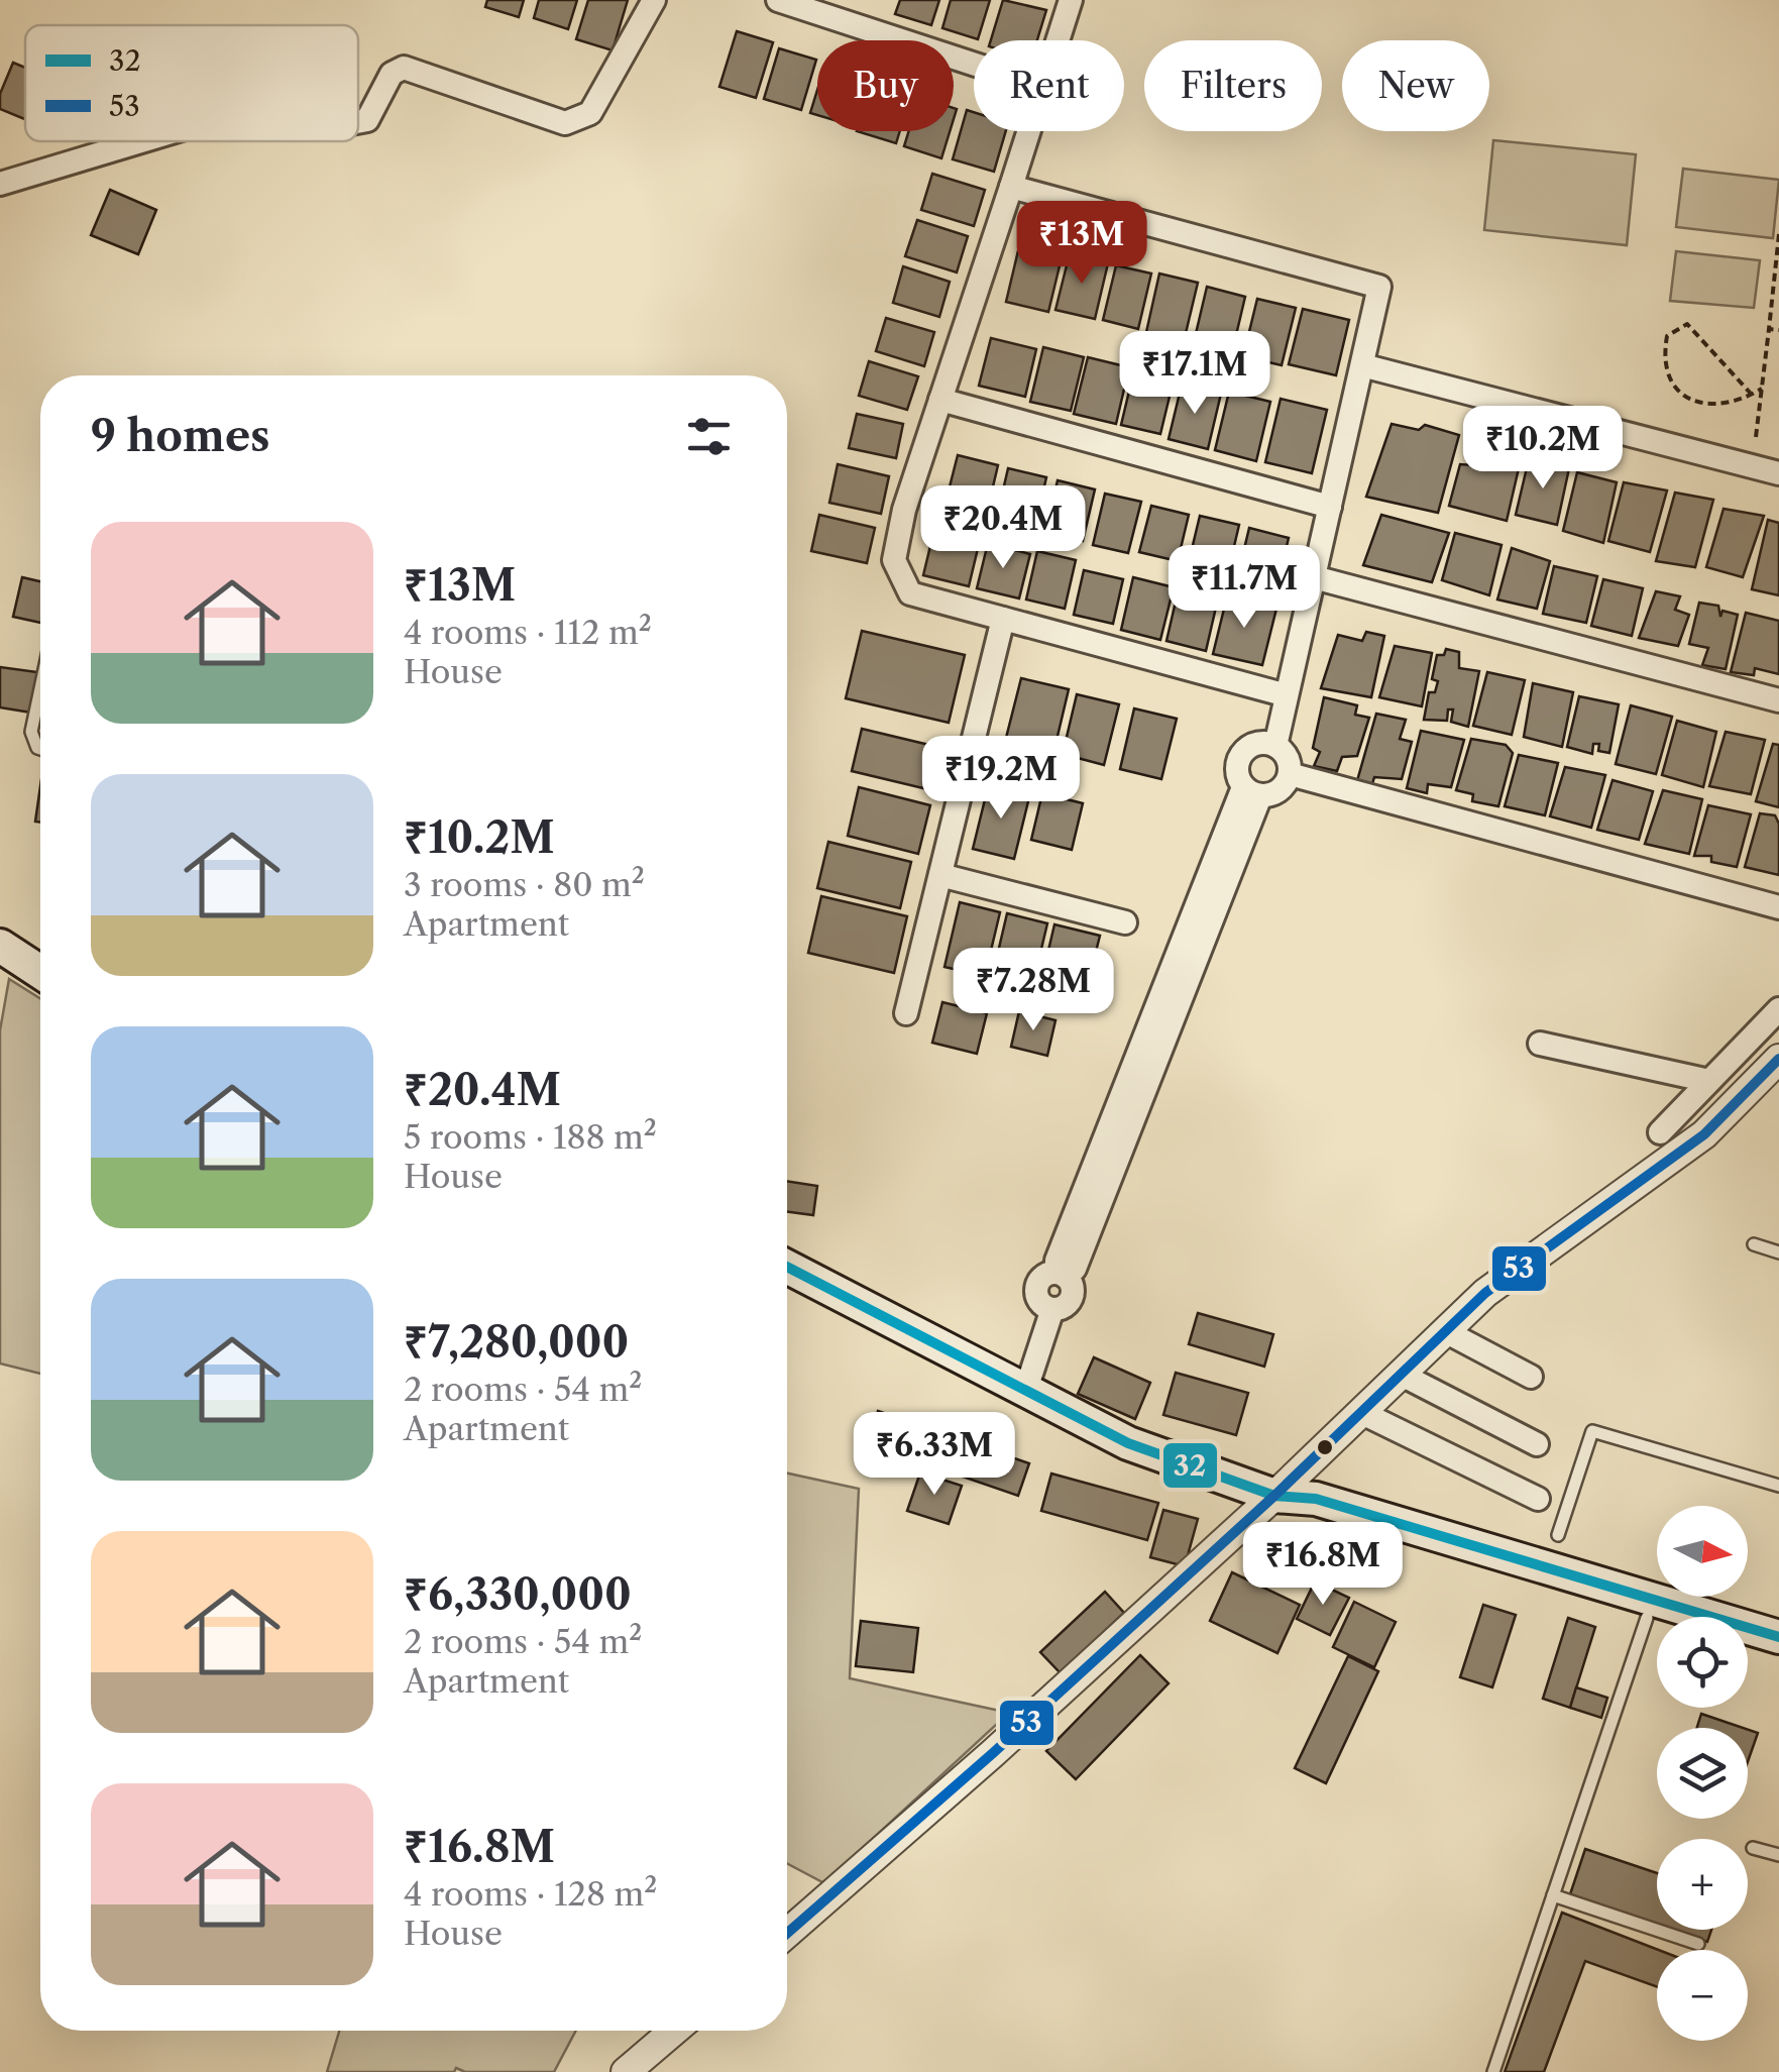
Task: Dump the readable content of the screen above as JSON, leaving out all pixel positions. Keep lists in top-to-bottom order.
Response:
{
  "lines": ["transit line 53", "transit line 32"],
  "legend": ["32", "53"],
  "north": "right",
  "page": {
    "chip": [
      "Buy",
      "Rent",
      "Filters",
      "New"
    ],
    "price": [
      "₹13M",
      "₹17.1M",
      "₹10.2M",
      "₹20.4M",
      "₹11.7M",
      "₹19.2M",
      "₹7.28M",
      "₹6.33M",
      "₹16.8M"
    ],
    "heading": "9 homes",
    "list": [
      {
        "name": "₹13M",
        "note": "4 rooms · 112 m² · House"
      },
      {
        "name": "₹10.2M",
        "note": "3 rooms · 80 m² · Apartment"
      },
      {
        "name": "₹20.4M",
        "note": "5 rooms · 188 m² · House"
      },
      {
        "name": "₹7,280,000",
        "note": "2 rooms · 54 m² · Apartment"
      },
      {
        "name": "₹6,330,000",
        "note": "2 rooms · 54 m² · Apartment"
      },
      {
        "name": "₹16.8M",
        "note": "4 rooms · 128 m² · House"
      }
    ],
    "map_buttons": ["+", "−"]
  }
}
